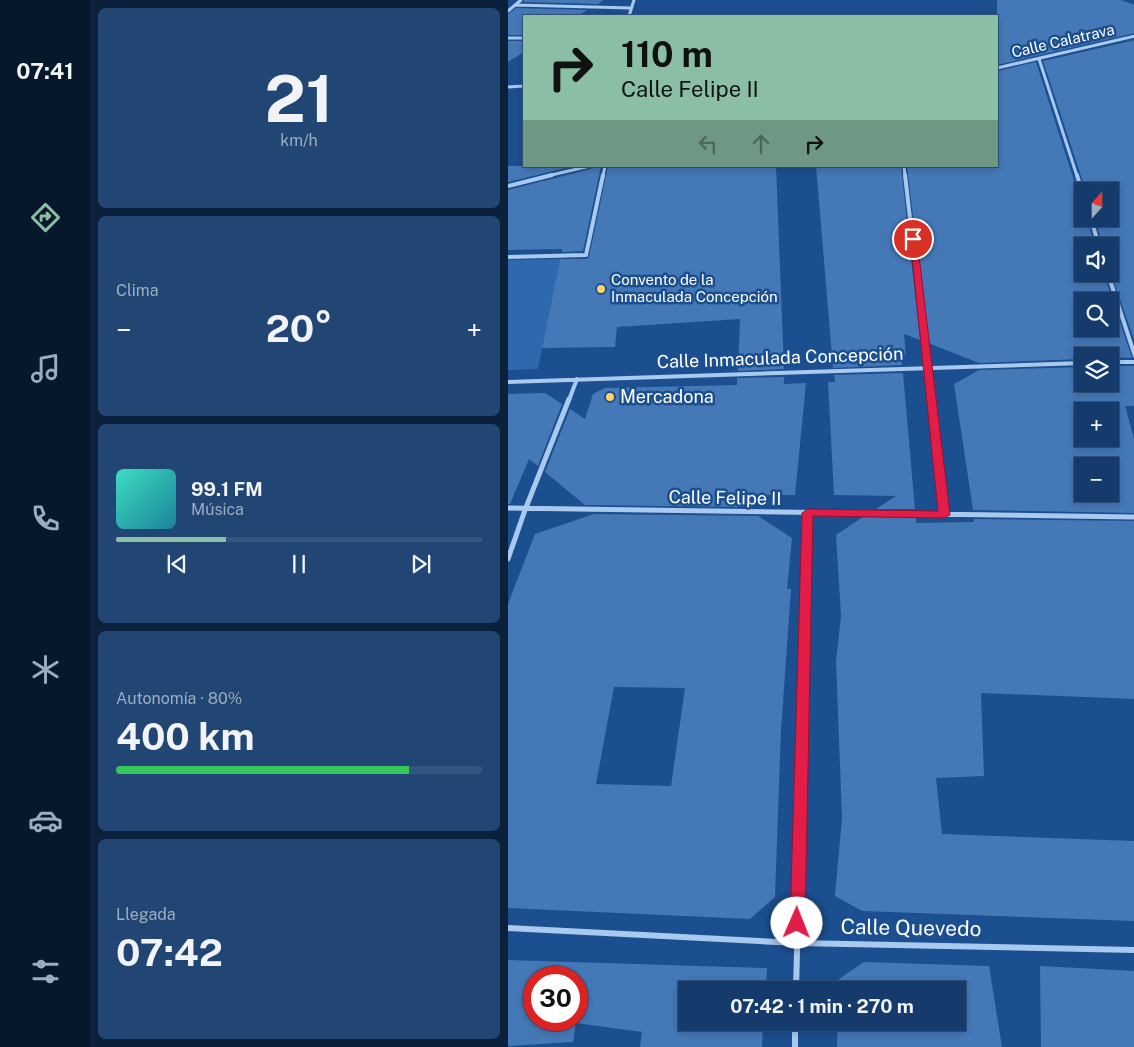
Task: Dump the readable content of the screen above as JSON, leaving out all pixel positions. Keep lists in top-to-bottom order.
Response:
{
  "streets": {
    "street": [
      "Calle Calatrava",
      "Calle Inmaculada Concepción",
      "Calle Felipe II",
      "Calle Quevedo"
    ]
  },
  "places": ["Convento de la Inmaculada Concepción", "Mercadona"],
  "north": "top",
  "page": {
    "tabs": "07:41",
    "tile": [
      ["21", "km/h"],
      "Clima",
      ["Autonomía · 80%", "400 km"],
      ["Llegada", "07:42"]
    ],
    "turn": ["110 m", "Calle Felipe II"],
    "map_buttons": ["+", "−"],
    "heat": ["−", "20°", "+"],
    "song": ["99.1 FM", "Música"],
    "limit": "30",
    "trip": "07:42 · 1 min · 270 m"
  }
}
